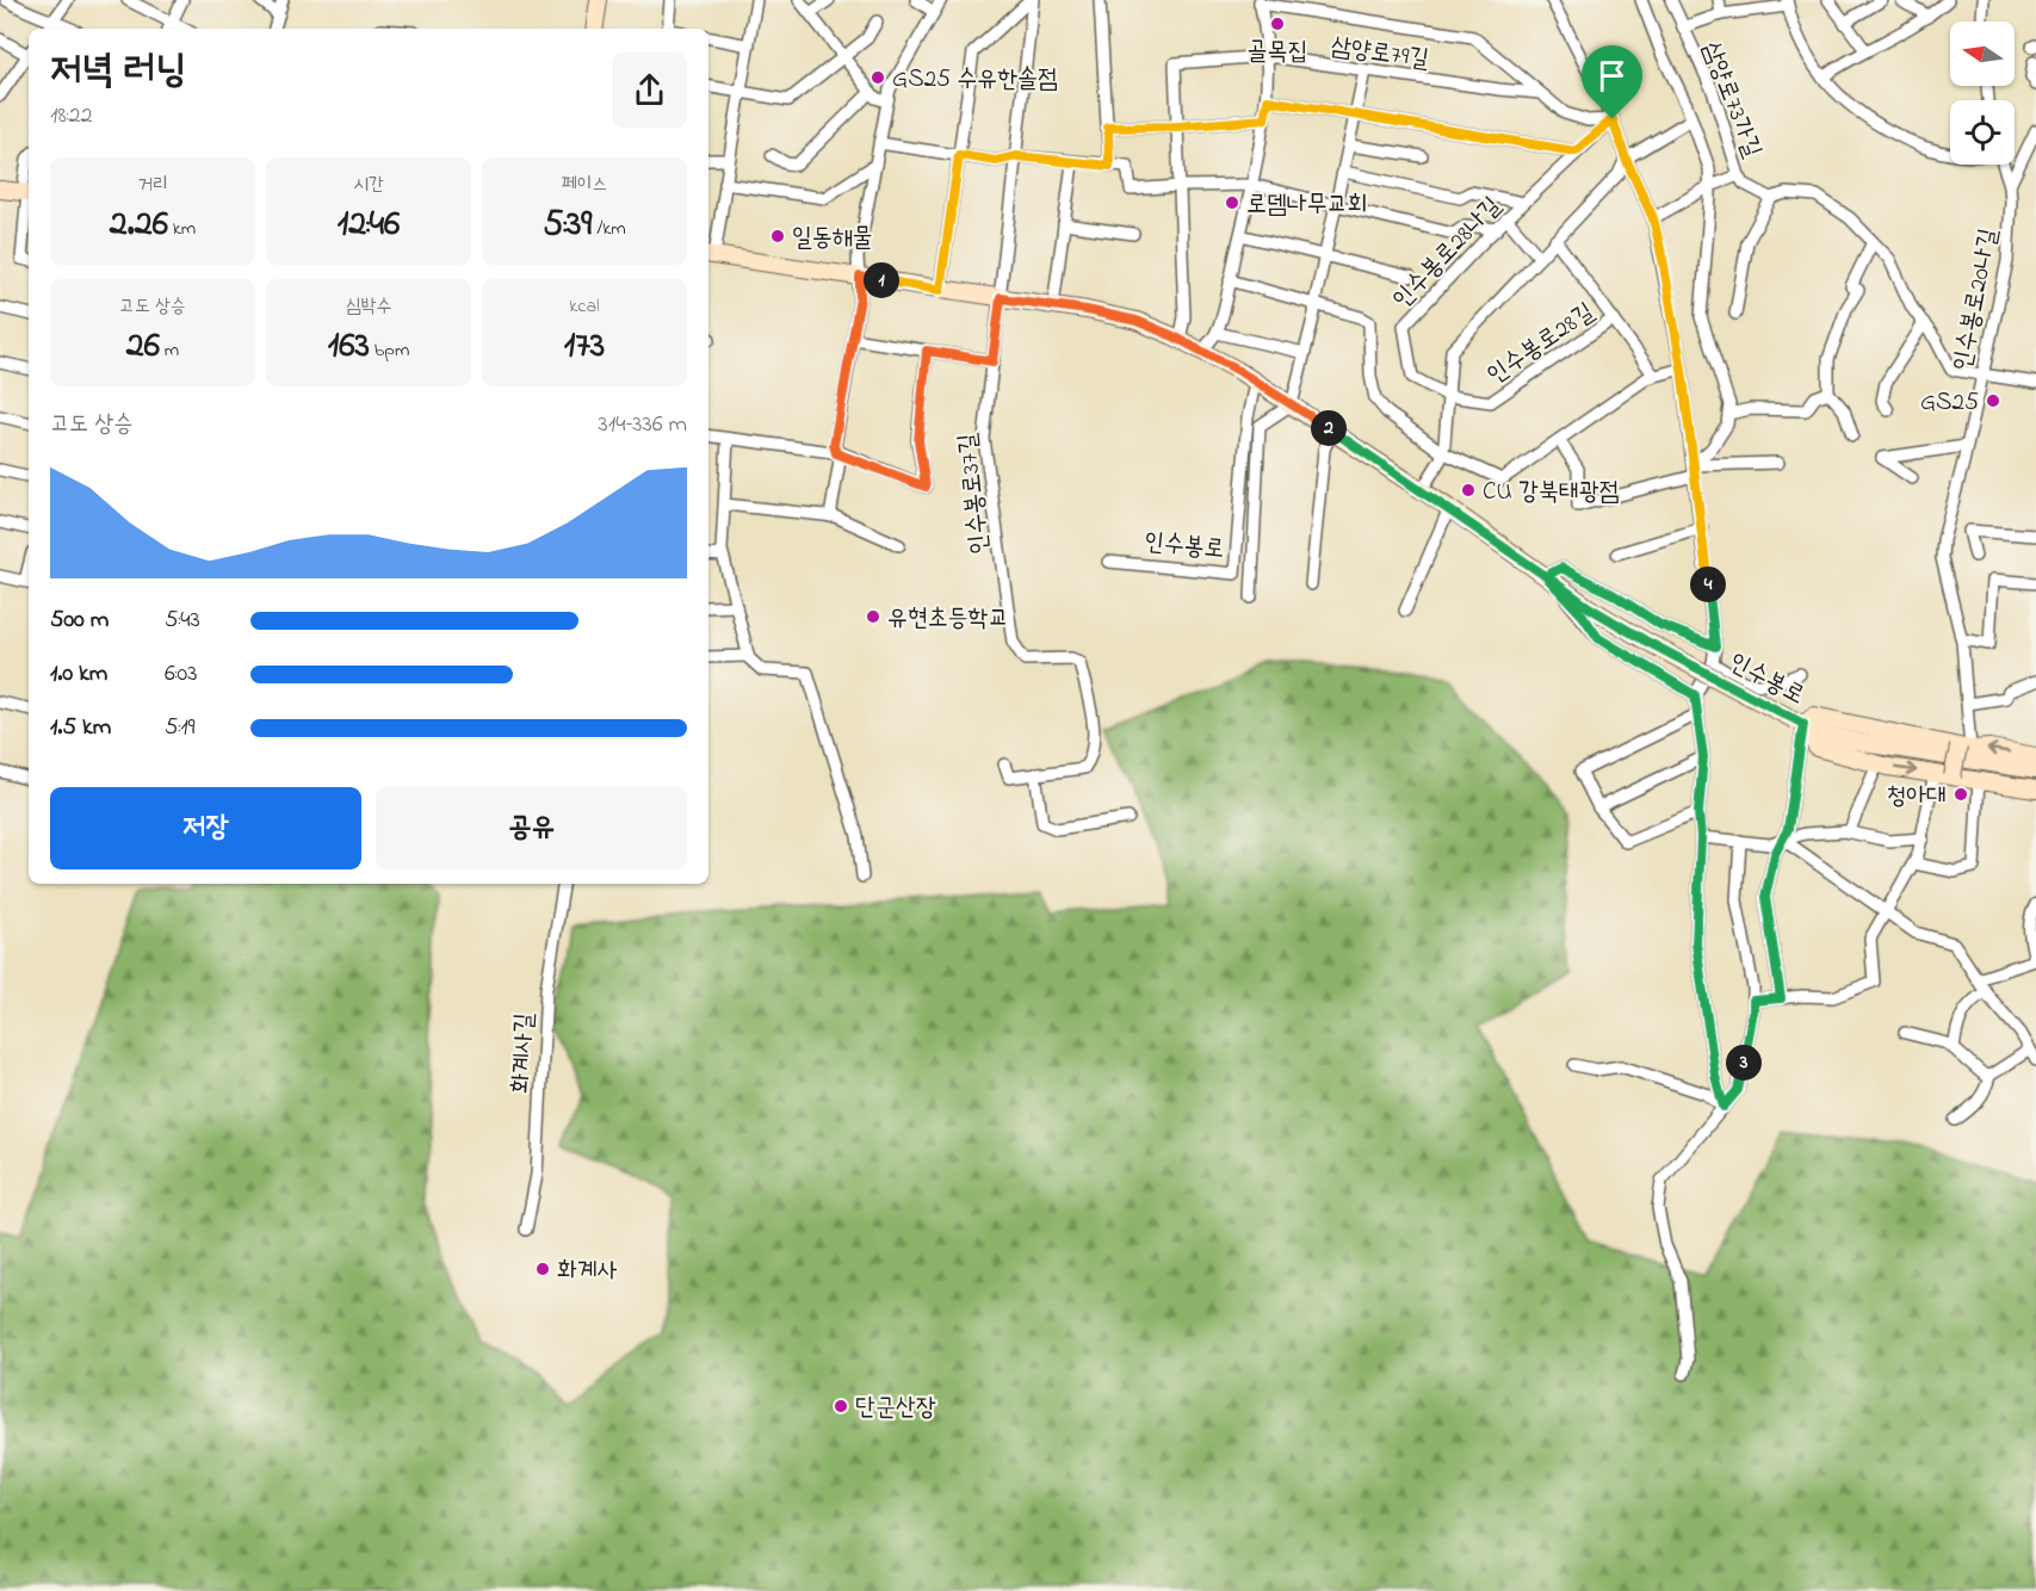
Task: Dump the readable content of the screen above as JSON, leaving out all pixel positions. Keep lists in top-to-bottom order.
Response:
{
  "streets": {
    "main road": ["인수봉로"],
    "street": [
      "삼양로79길",
      "삼양로73가길",
      "인수봉로28나길",
      "인수봉로20나길",
      "인수봉로28길",
      "인수봉로37길",
      "화계사길"
    ]
  },
  "crossings": [
    ["삼양로79길", "인수봉로28나길"],
    ["인수봉로28나길", "인수봉로28길"],
    ["인수봉로28길", "인수봉로"],
    ["인수봉로37길", "인수봉로"]
  ],
  "places": [
    "골목집",
    "GS25 수유한솔점",
    "로뎀나무교회",
    "일동해물",
    "GS25",
    "CU 강북태광점",
    "유현초등학교",
    "청아대",
    "화계사",
    "단군산장"
  ],
  "north": "left",
  "page": {
    "heading": ["저녁 러닝", "18:22"],
    "stats": [
      ["거리", "2.26 km"],
      ["시간", "12:46"],
      ["페이스", "5:39 /km"],
      ["고도 상승", "26 m"],
      ["심박수", "163 bpm"],
      ["kcal", "173"]
    ],
    "pins": [
      "1",
      "2",
      "4",
      "3"
    ],
    "chart": ["고도 상승", "314–336 m"],
    "list": [
      {
        "name": "500 m",
        "note": "5:43"
      },
      {
        "name": "1.0 km",
        "note": "6:03"
      },
      {
        "name": "1.5 km",
        "note": "5:19"
      }
    ],
    "buttons": ["저장", "공유"]
  }
}
